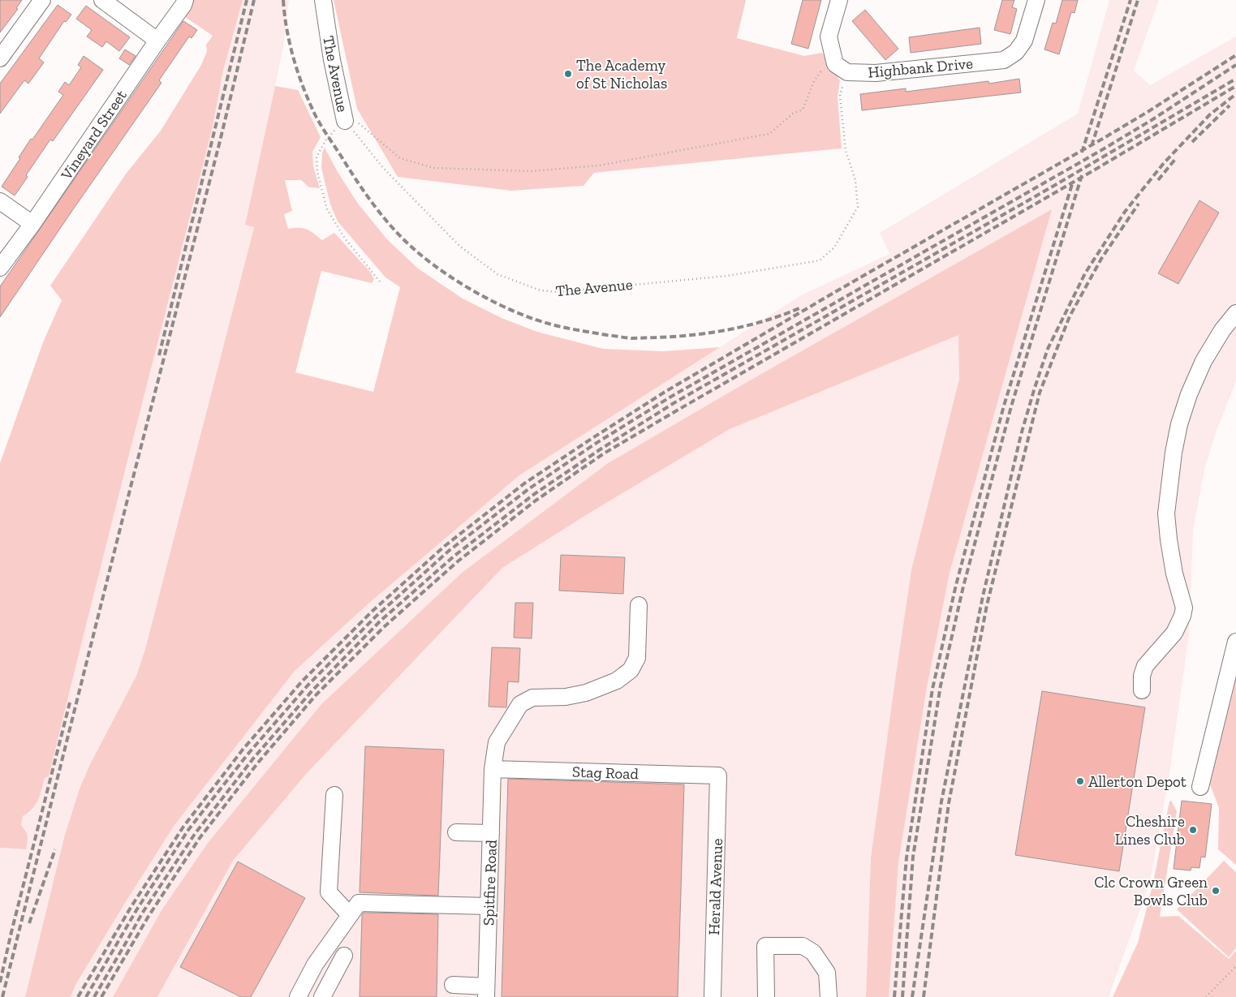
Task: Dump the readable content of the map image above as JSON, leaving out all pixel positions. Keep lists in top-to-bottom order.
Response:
{
  "streets": {
    "street": [
      "Highbank Drive",
      "The Avenue",
      "Vineyard Street",
      "Stag Road",
      "Spitfire Road",
      "Herald Avenue"
    ]
  },
  "crossings": [
    ["Highbank Drive", "The Avenue"],
    ["Stag Road", "Spitfire Road"],
    ["Stag Road", "Herald Avenue"]
  ],
  "places": [
    "The Academy of St Nicholas",
    "Allerton Depot",
    "Cheshire Lines Club",
    "Clc Crown Green Bowls Club"
  ]
}
